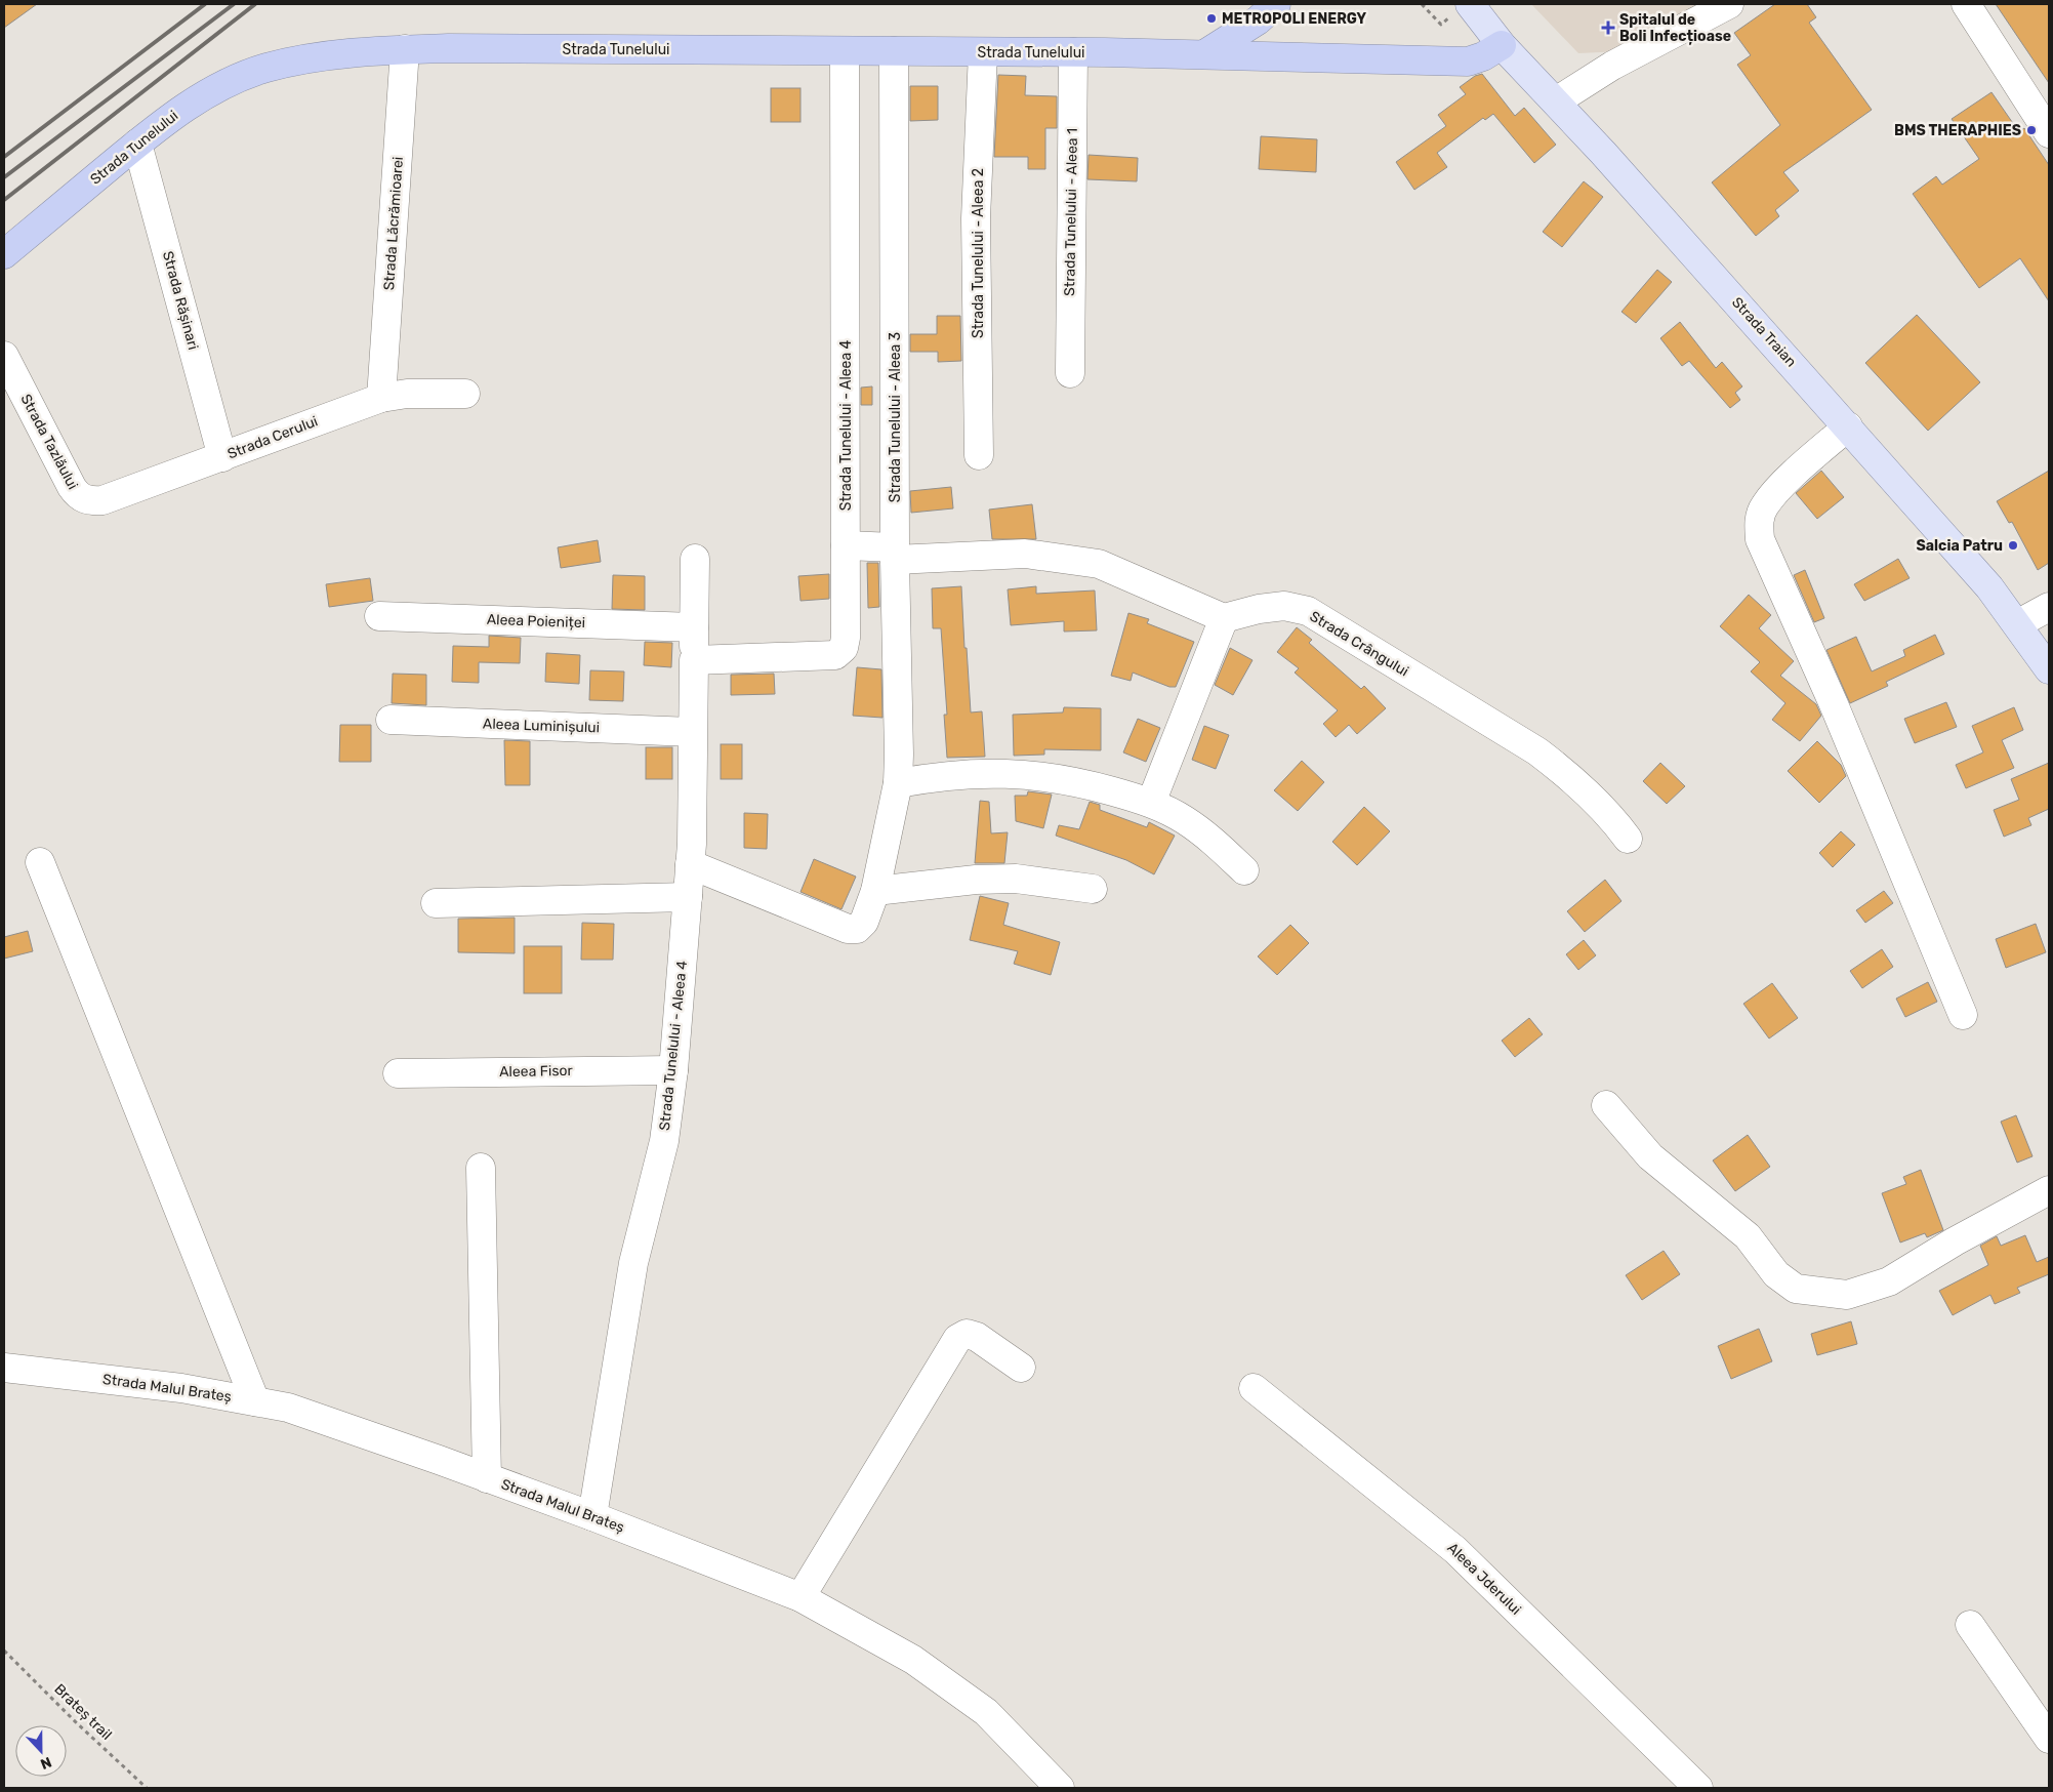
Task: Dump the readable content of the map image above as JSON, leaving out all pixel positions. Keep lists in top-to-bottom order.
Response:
{
  "streets": {
    "highway": ["Strada Tunelului"],
    "main road": ["Strada Traian"],
    "street": [
      "Strada Tunelului - Aleea 1",
      "Strada Lăcrămioarei",
      "Strada Tunelului - Aleea 2",
      "Strada Rășinari",
      "Strada Tunelului - Aleea 3",
      "Strada Tunelului - Aleea 4",
      "Strada Cerului",
      "Strada Tazlăului",
      "Aleea Poieniței",
      "Strada Crângului",
      "Aleea Luminișului",
      "Aleea Fisor",
      "Strada Malul Brateș",
      "Aleea Jderului"
    ],
    "path": ["Brateș trail"]
  },
  "crossings": [
    ["Strada Tunelului", "Strada Tunelului - Aleea 1"],
    ["Strada Tunelului", "Strada Lăcrămioarei"],
    ["Strada Tunelului", "Strada Tunelului - Aleea 2"],
    ["Strada Tunelului", "Strada Rășinari"],
    ["Strada Tunelului", "Strada Traian"],
    ["Strada Tunelului", "Strada Tunelului - Aleea 3"],
    ["Strada Tunelului", "Strada Tunelului - Aleea 4"],
    ["Strada Lăcrămioarei", "Strada Cerului"],
    ["Strada Rășinari", "Strada Cerului"],
    ["Strada Tunelului - Aleea 3", "Strada Tunelului - Aleea 4"],
    ["Strada Tunelului - Aleea 4", "Aleea Poieniței"],
    ["Strada Tunelului - Aleea 4", "Aleea Luminișului"],
    ["Strada Tunelului - Aleea 4", "Aleea Fisor"],
    ["Strada Tunelului - Aleea 4", "Strada Malul Brateș"],
    ["Strada Cerului", "Strada Tazlăului"]
  ],
  "places": {
    "other": ["METROPOLI ENERGY", "BMS THERAPHIES", "Salcia Patru"],
    "health": ["Spitalul de Boli Infecțioase"]
  },
  "north": "bottom"
}
